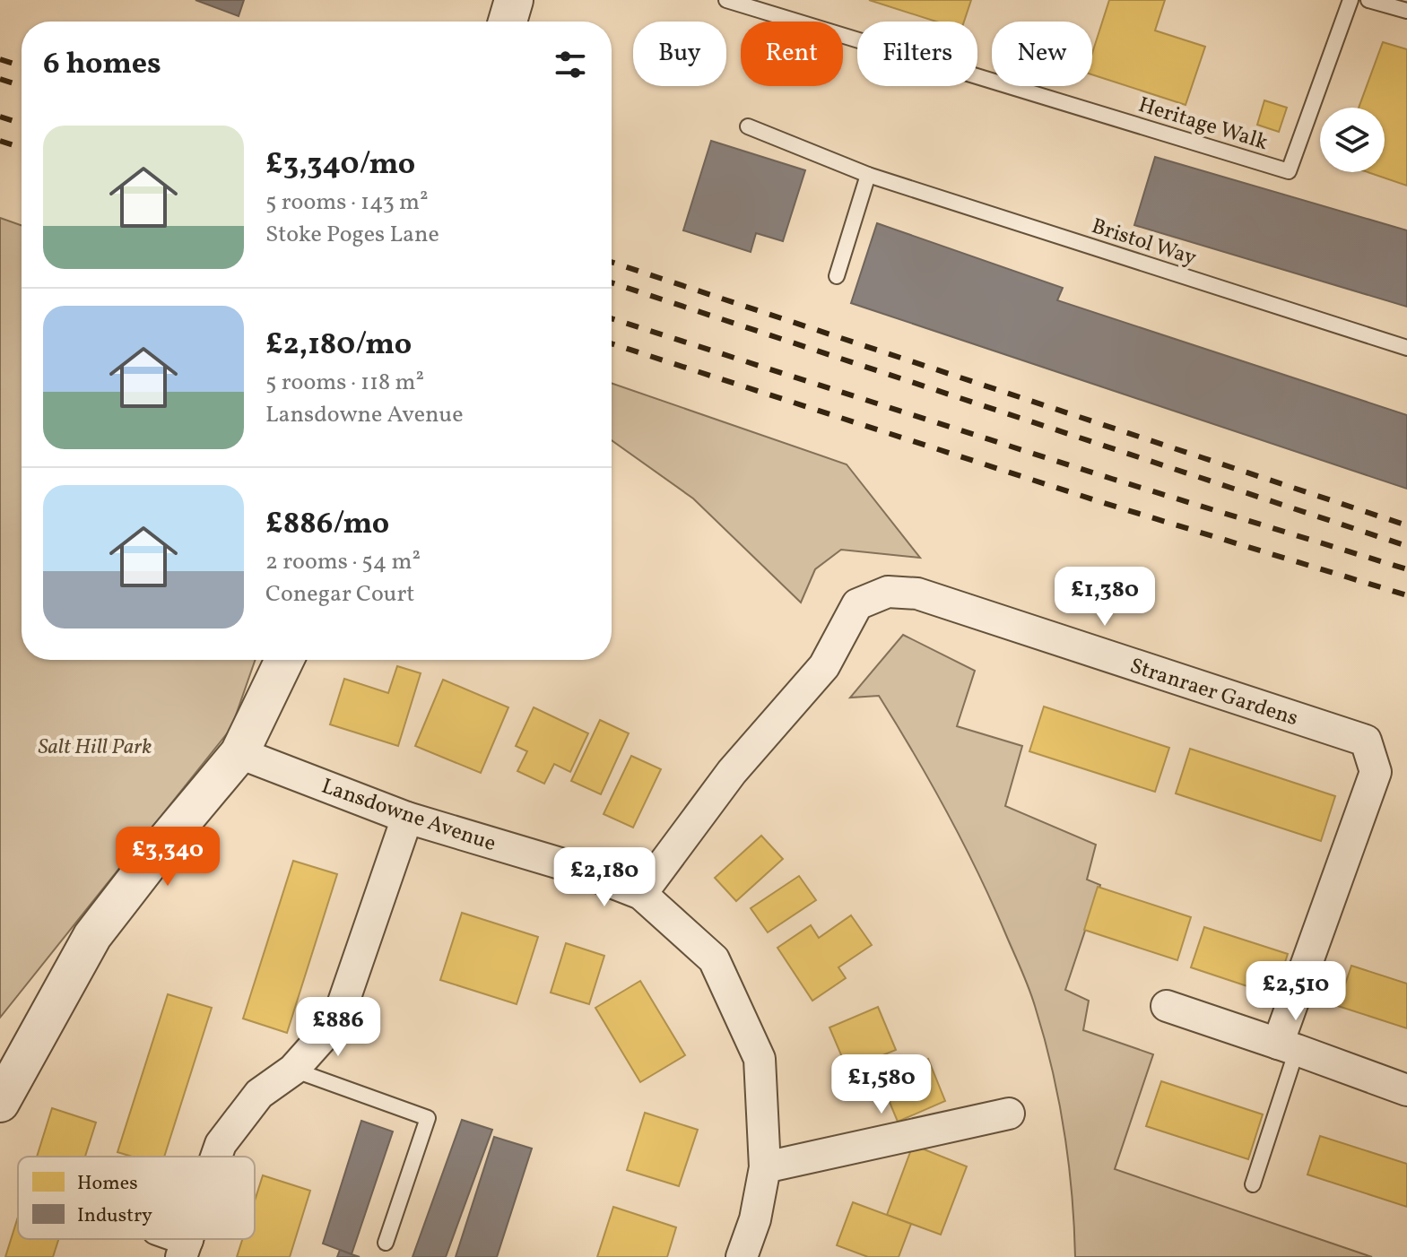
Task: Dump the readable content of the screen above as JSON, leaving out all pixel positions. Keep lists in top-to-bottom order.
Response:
{
  "streets": {
    "street": ["Stranraer Gardens", "Lansdowne Avenue"],
    "lane": ["Heritage Walk", "Bristol Way"]
  },
  "crossings": [
    ["Stranraer Gardens", "Lansdowne Avenue"]
  ],
  "parks": ["Salt Hill Park"],
  "legend": ["Homes", "Industry"],
  "page": {
    "chip": [
      "Buy",
      "Rent",
      "Filters",
      "New"
    ],
    "heading": "6 homes",
    "list": [
      {
        "name": "£3,340/mo",
        "note": "5 rooms · 143 m² · Stoke Poges Lane"
      },
      {
        "name": "£2,180/mo",
        "note": "5 rooms · 118 m² · Lansdowne Avenue"
      },
      {
        "name": "£886/mo",
        "note": "2 rooms · 54 m² · Conegar Court"
      }
    ],
    "price": [
      "£1,380",
      "£3,340",
      "£2,180",
      "£2,510",
      "£886",
      "£1,580"
    ]
  }
}
